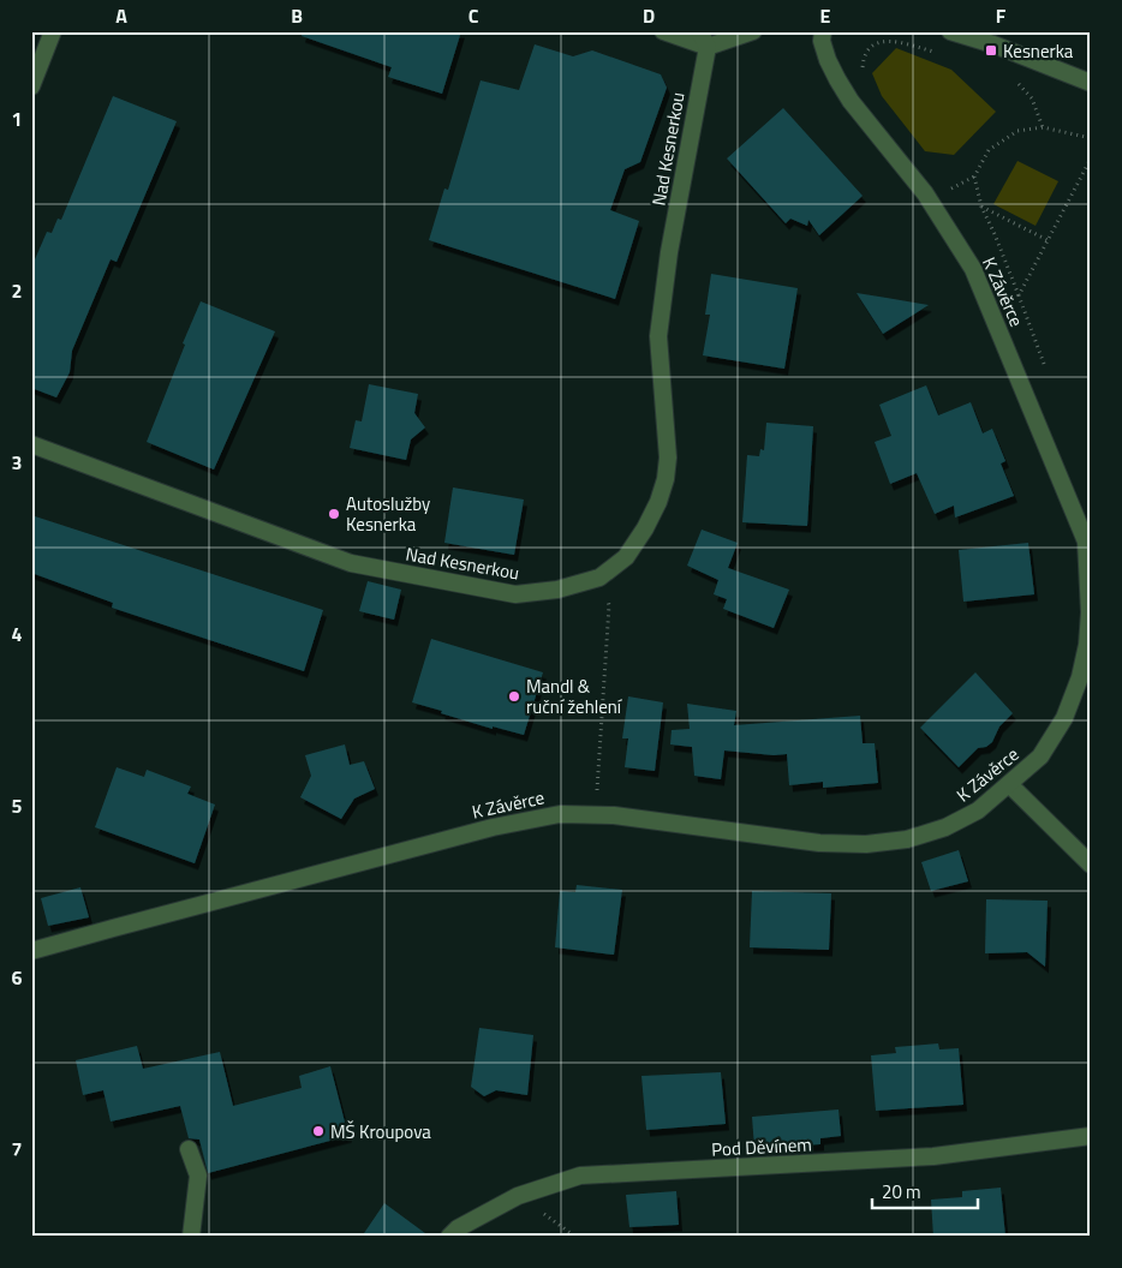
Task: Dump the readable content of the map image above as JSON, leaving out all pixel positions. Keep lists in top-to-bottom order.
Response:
{
  "streets": {
    "street": ["Nad Kesnerkou", "K Závěrce", "Pod Děvínem"]
  },
  "places": {
    "transit": ["Kesnerka"],
    "other": ["Autoslužby Kesnerka", "Mandl & ruční žehlení", "MŠ Kroupova"]
  },
  "scale_bar": "20 m",
  "grid": {
    "columns": [
      "A",
      "B",
      "C",
      "D",
      "E",
      "F"
    ],
    "rows": [
      "1",
      "2",
      "3",
      "4",
      "5",
      "6",
      "7"
    ]
  }
}
